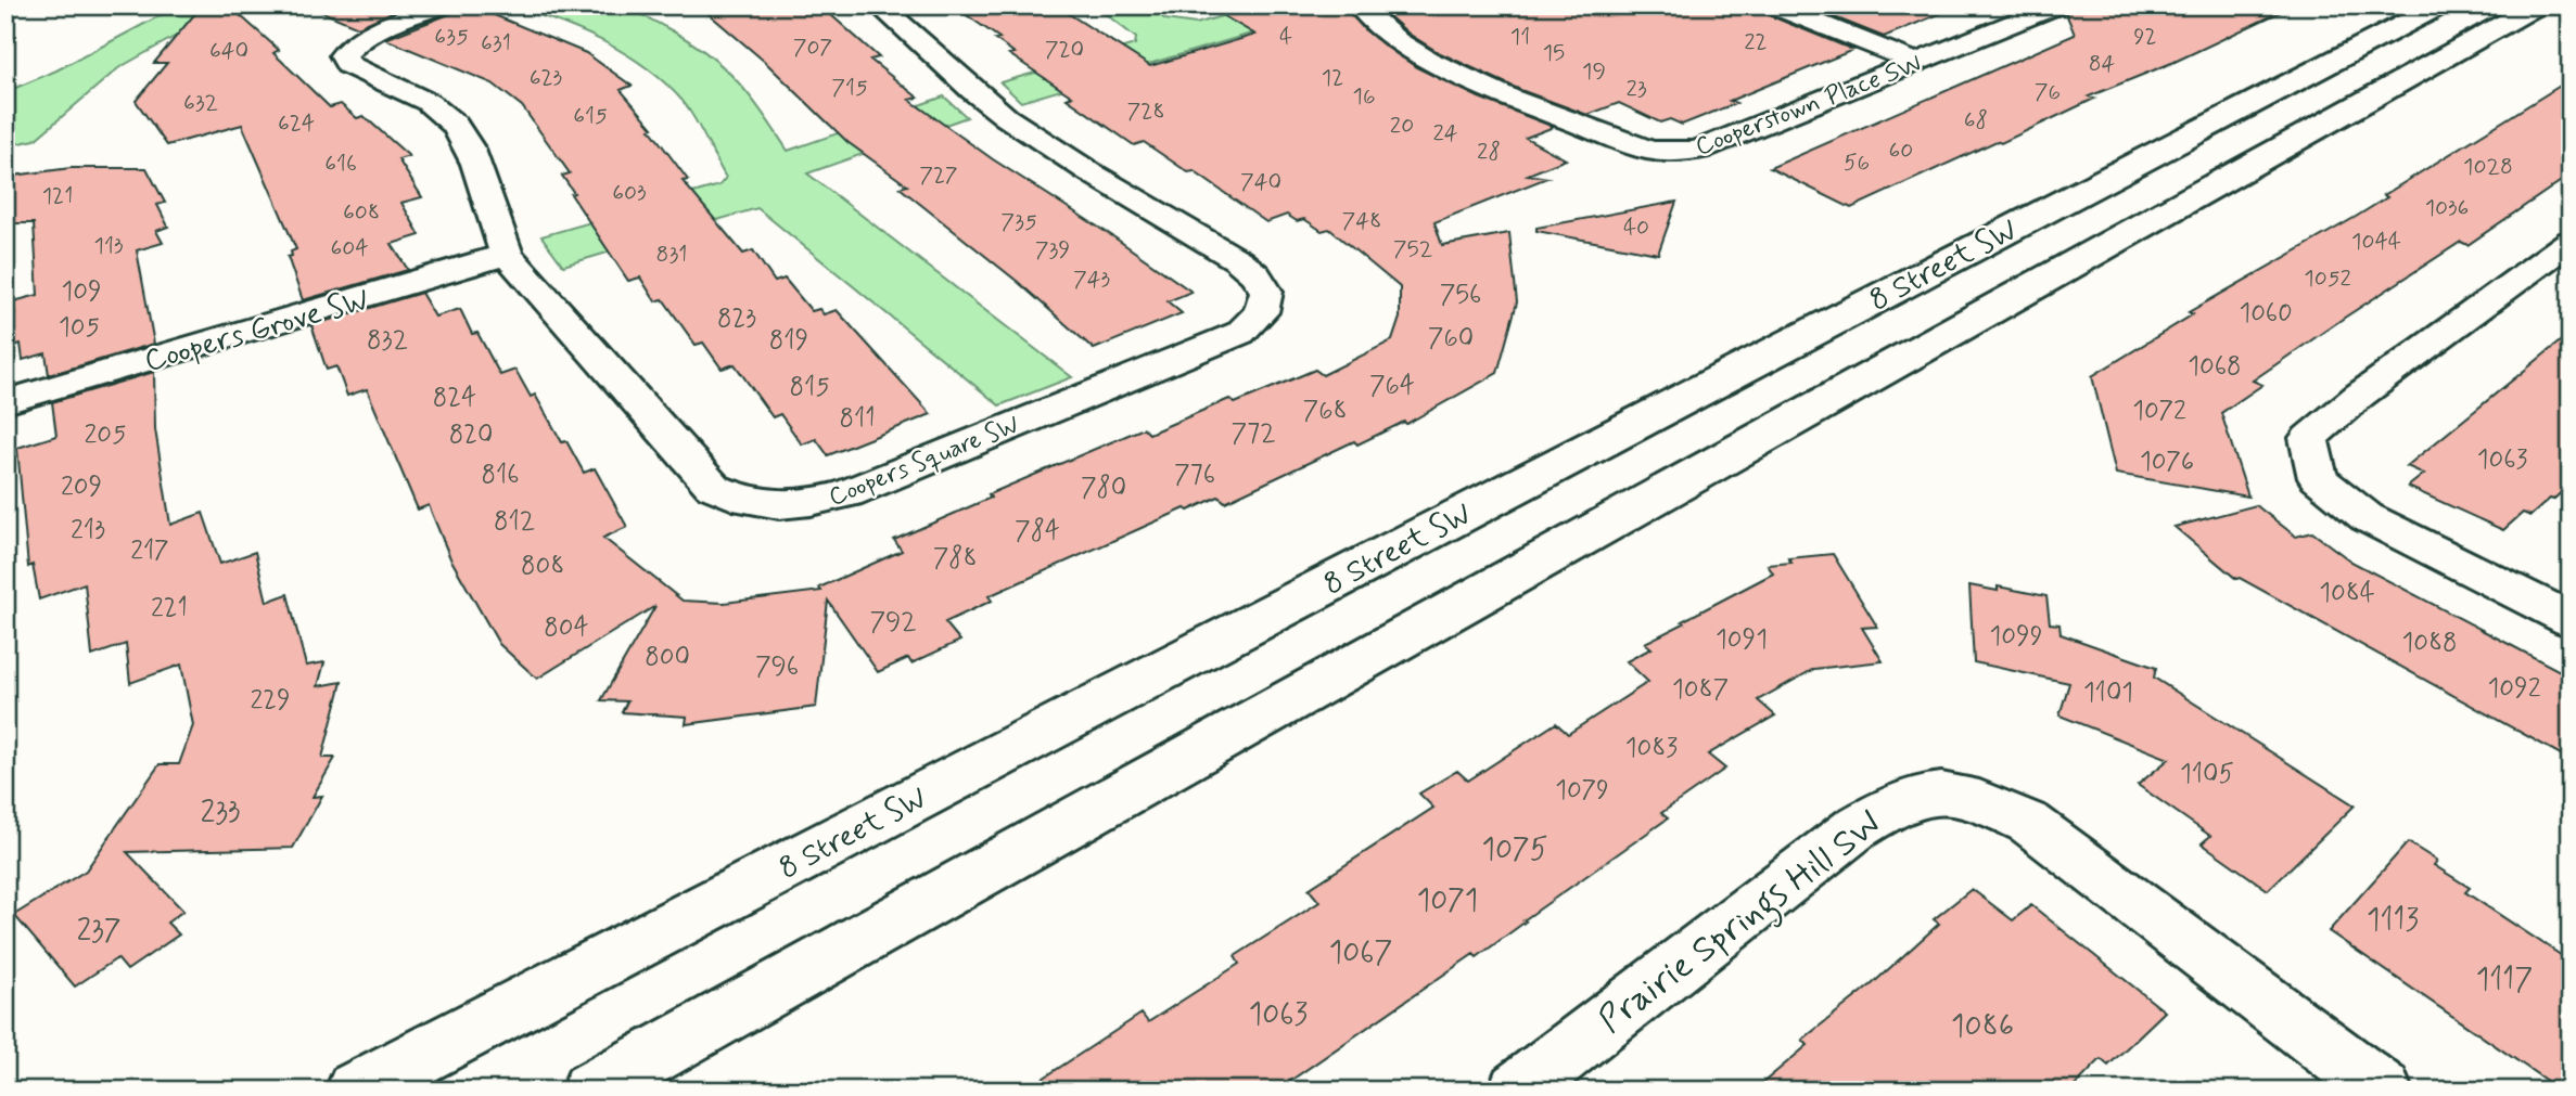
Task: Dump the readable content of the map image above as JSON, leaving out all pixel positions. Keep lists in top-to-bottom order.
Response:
{
  "streets": {
    "street": [
      "Cooperstown Place SW",
      "8 Street SW",
      "Coopers Grove SW",
      "Coopers Square SW",
      "Prairie Springs Hill SW"
    ]
  },
  "crossings": [
    ["Coopers Grove SW", "Coopers Square SW"]
  ],
  "house_numbers": [
    "635",
    "4",
    "11",
    "92",
    "22",
    "631",
    "707",
    "720",
    "640",
    "15",
    "84",
    "19",
    "623",
    "12",
    "715",
    "23",
    "76",
    "16",
    "632",
    "728",
    "615",
    "68",
    "624",
    "20",
    "24",
    "60",
    "28",
    "56",
    "616",
    "1028",
    "727",
    "740",
    "603",
    "121",
    "1036",
    "608",
    "748",
    "735",
    "40",
    "1044",
    "113",
    "604",
    "752",
    "739",
    "831",
    "1052",
    "743",
    "109",
    "756",
    "1060",
    "823",
    "105",
    "760",
    "832",
    "819",
    "1068",
    "764",
    "815",
    "824",
    "768",
    "1072",
    "811",
    "772",
    "205",
    "820",
    "1063",
    "1076",
    "816",
    "776",
    "209",
    "780",
    "812",
    "213",
    "784",
    "217",
    "788",
    "808",
    "1084",
    "221",
    "792",
    "804",
    "1099",
    "1091",
    "1088",
    "800",
    "796",
    "1092",
    "1087",
    "1101",
    "229",
    "1083",
    "1105",
    "1079",
    "233",
    "1075",
    "1071",
    "1113",
    "237",
    "1067",
    "1117",
    "1063",
    "1086"
  ]
}
